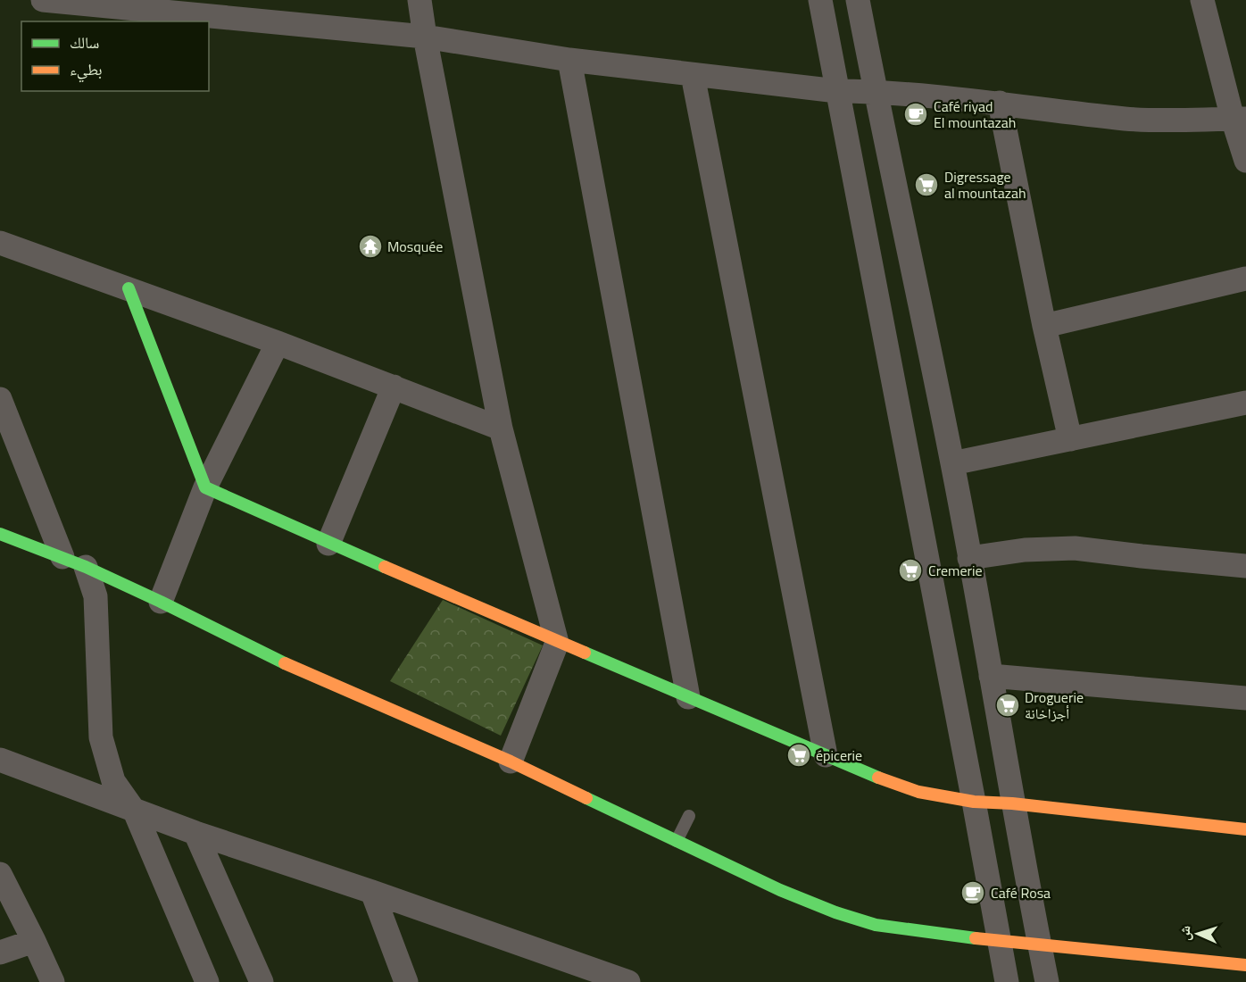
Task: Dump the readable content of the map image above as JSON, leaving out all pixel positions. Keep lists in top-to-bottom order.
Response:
{
  "places": {
    "cafe": ["Café riyad El mountazah", "Café Rosa"],
    "supermarket": [
      "Digressage al mountazah",
      "Cremerie",
      "Droguerie أجزاخانة",
      "épicerie"
    ],
    "temple": ["Mosquée"]
  },
  "legend": ["سالك", "بطيء"],
  "north": "left"
}
